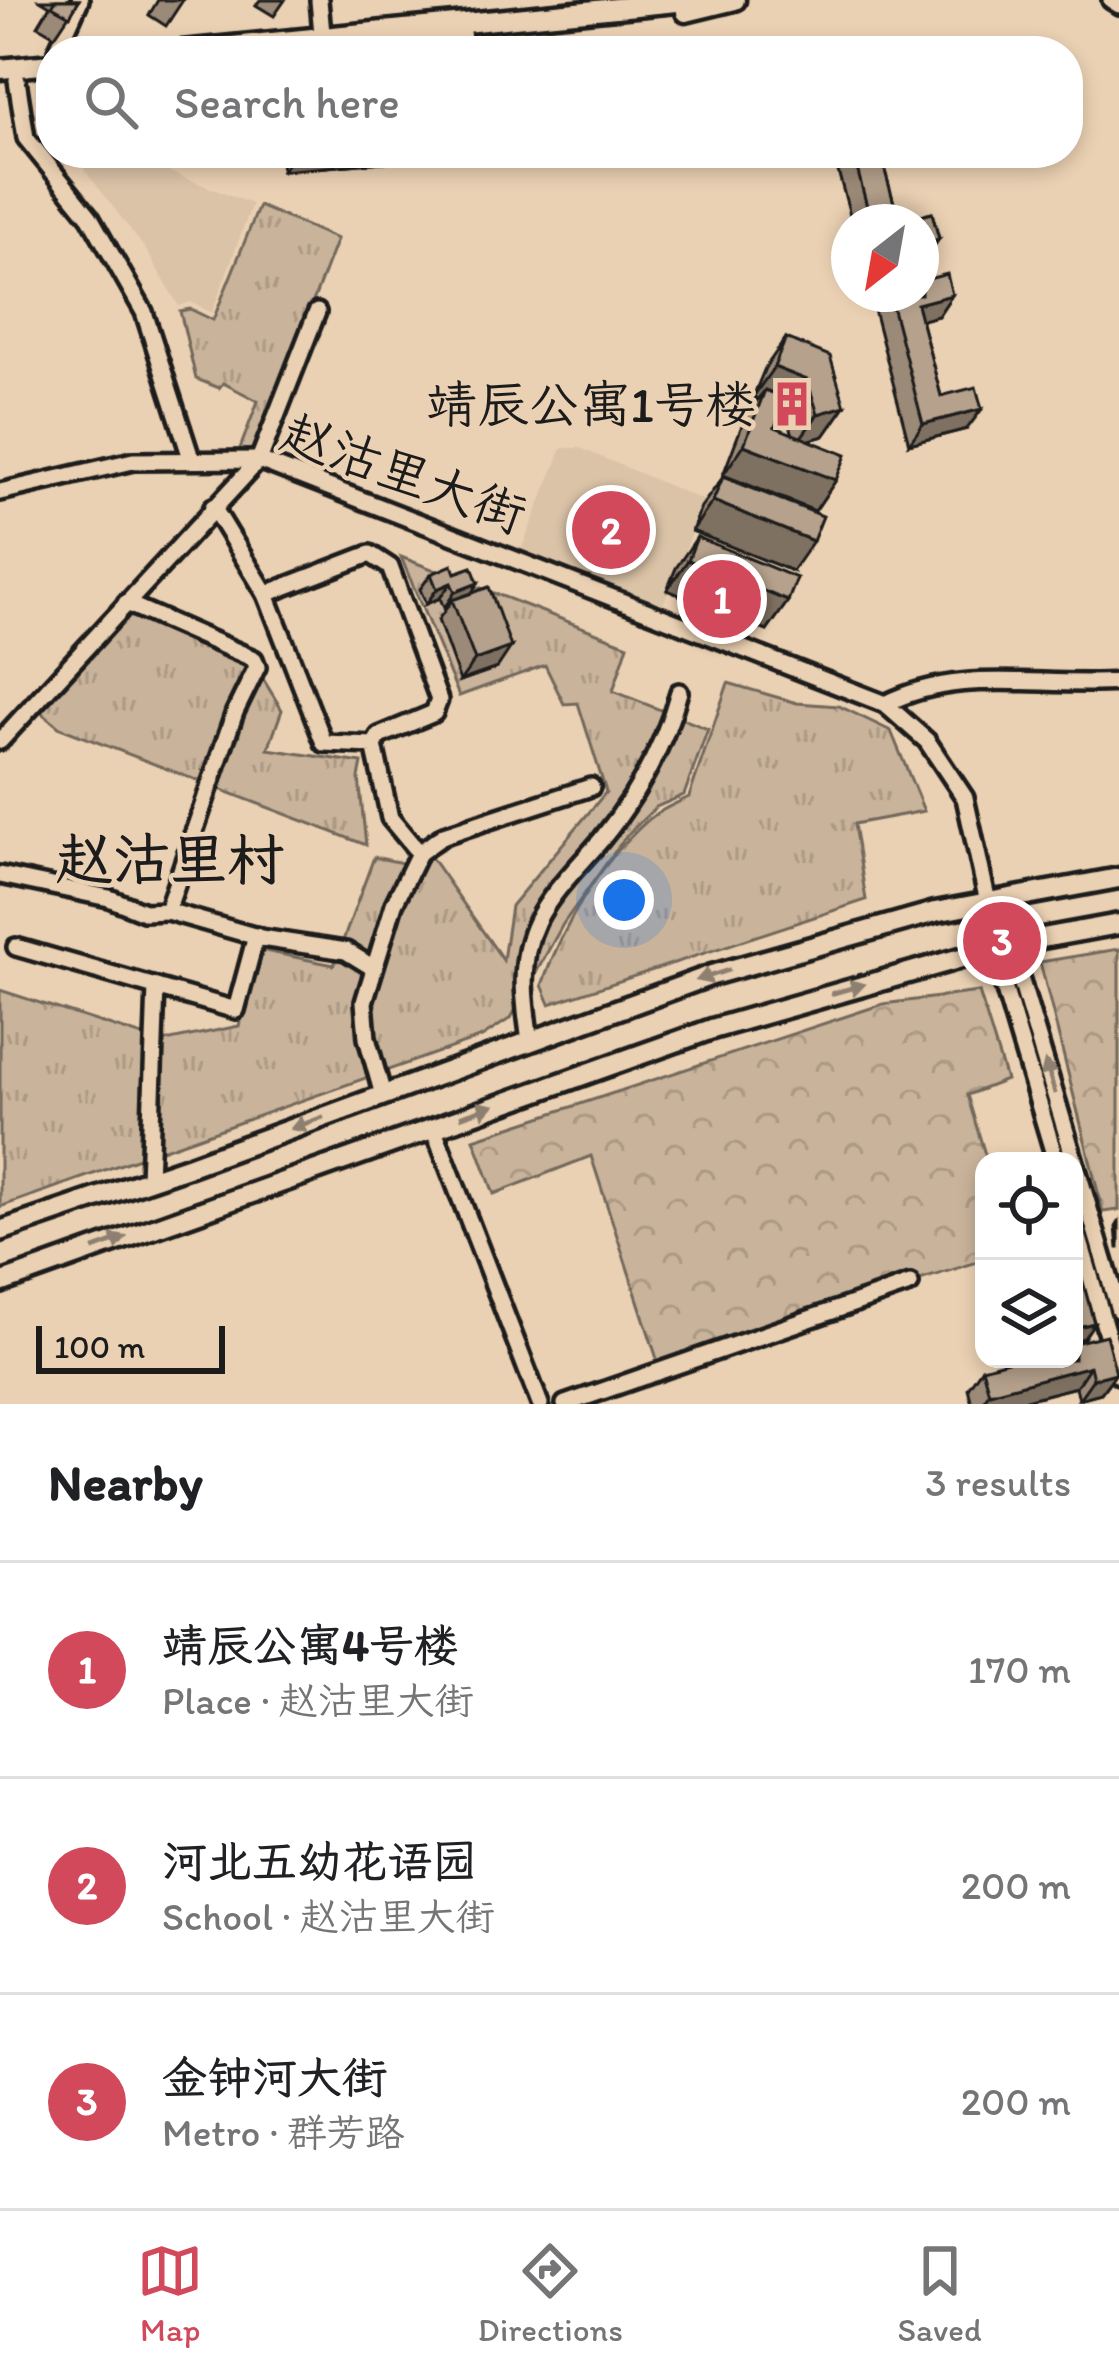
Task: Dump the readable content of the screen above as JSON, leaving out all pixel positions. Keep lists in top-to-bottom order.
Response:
{
  "streets": {
    "street": ["赵沽里大街"]
  },
  "districts": ["赵沽里村"],
  "places": {
    "building": ["靖辰公寓1号楼"]
  },
  "scale_bar": "100 m",
  "north": "bottom left",
  "page": {
    "search": "Search here",
    "pins": ["2", "1", "3"],
    "scale": "100 m",
    "heading": ["Nearby", "3 results"],
    "list": [
      {
        "mark": "1",
        "name": "靖辰公寓4号楼",
        "note": "Place · 赵沽里大街",
        "value": "170 m"
      },
      {
        "mark": "2",
        "name": "河北五幼花语园",
        "note": "School · 赵沽里大街",
        "value": "200 m"
      },
      {
        "mark": "3",
        "name": "金钟河大街",
        "note": "Metro · 群芳路",
        "value": "200 m"
      }
    ],
    "nav": ["Map", "Directions", "Saved"]
  }
}
